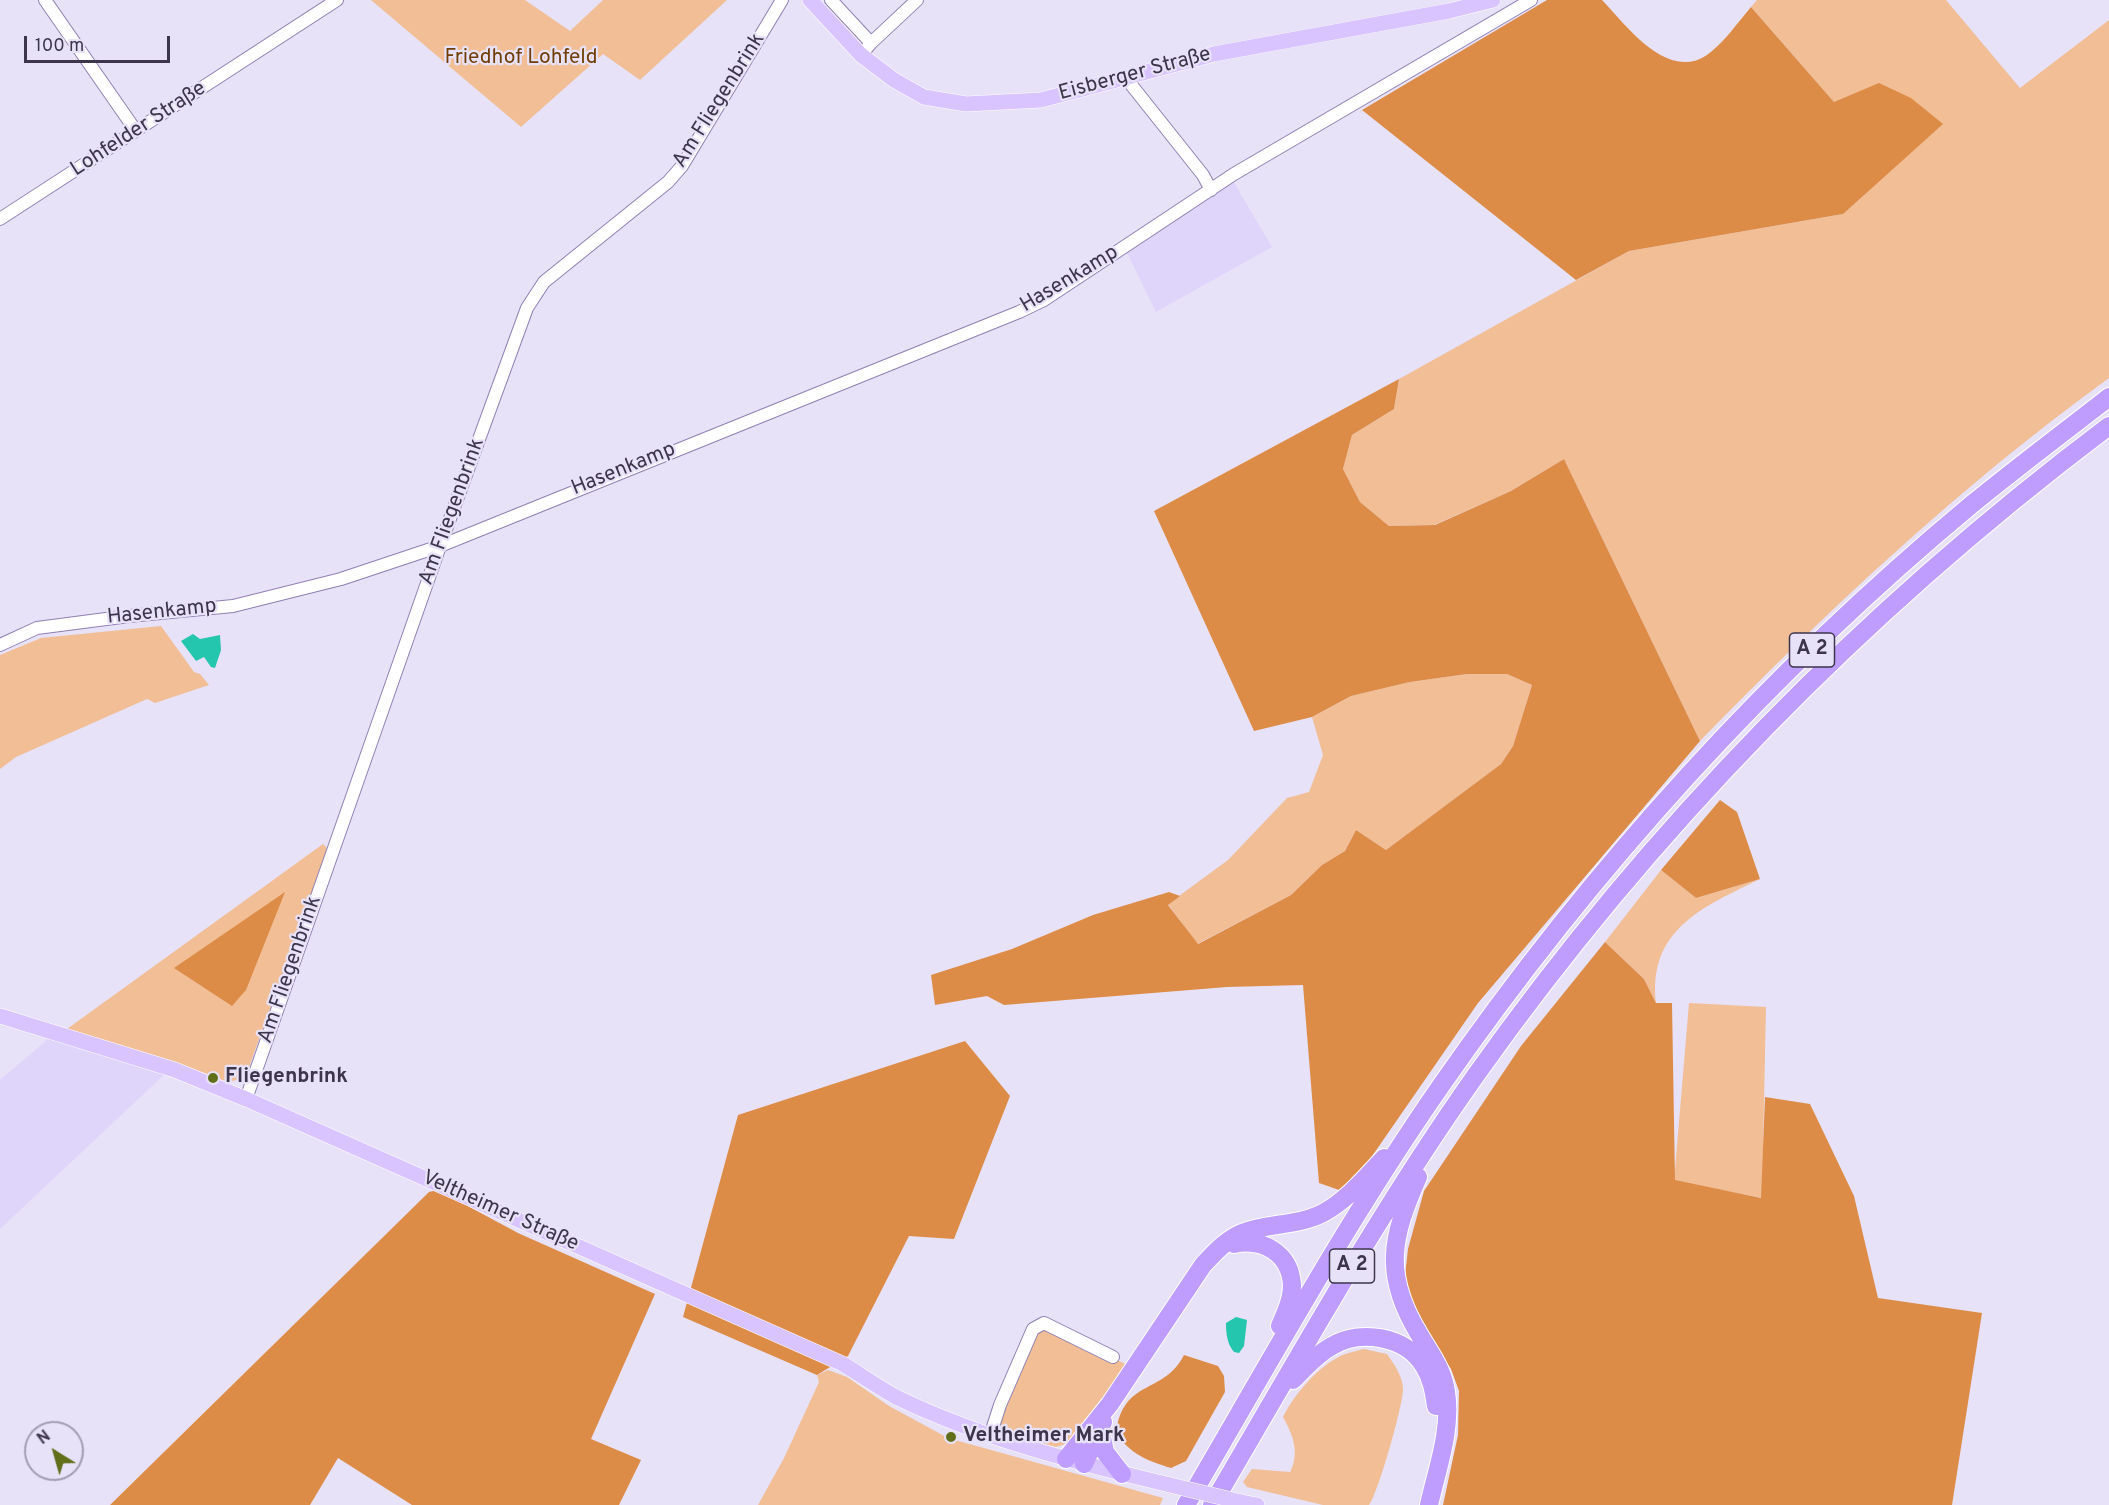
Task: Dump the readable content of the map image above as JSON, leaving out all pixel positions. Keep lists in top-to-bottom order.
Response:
{
  "streets": {
    "highway": ["A 2"],
    "main road": ["Eisberger Straße", "Veltheimer Straße"],
    "street": ["Am Fliegenbrink", "Lohfelder Straße", "Hasenkamp"]
  },
  "crossings": [
    ["Am Fliegenbrink", "Hasenkamp"],
    ["Am Fliegenbrink", "Veltheimer Straße"]
  ],
  "parks": ["Friedhof Lohfeld"],
  "places": ["Fliegenbrink", "Veltheimer Mark"],
  "scale_bar": "100 m",
  "north": "top left"
}
